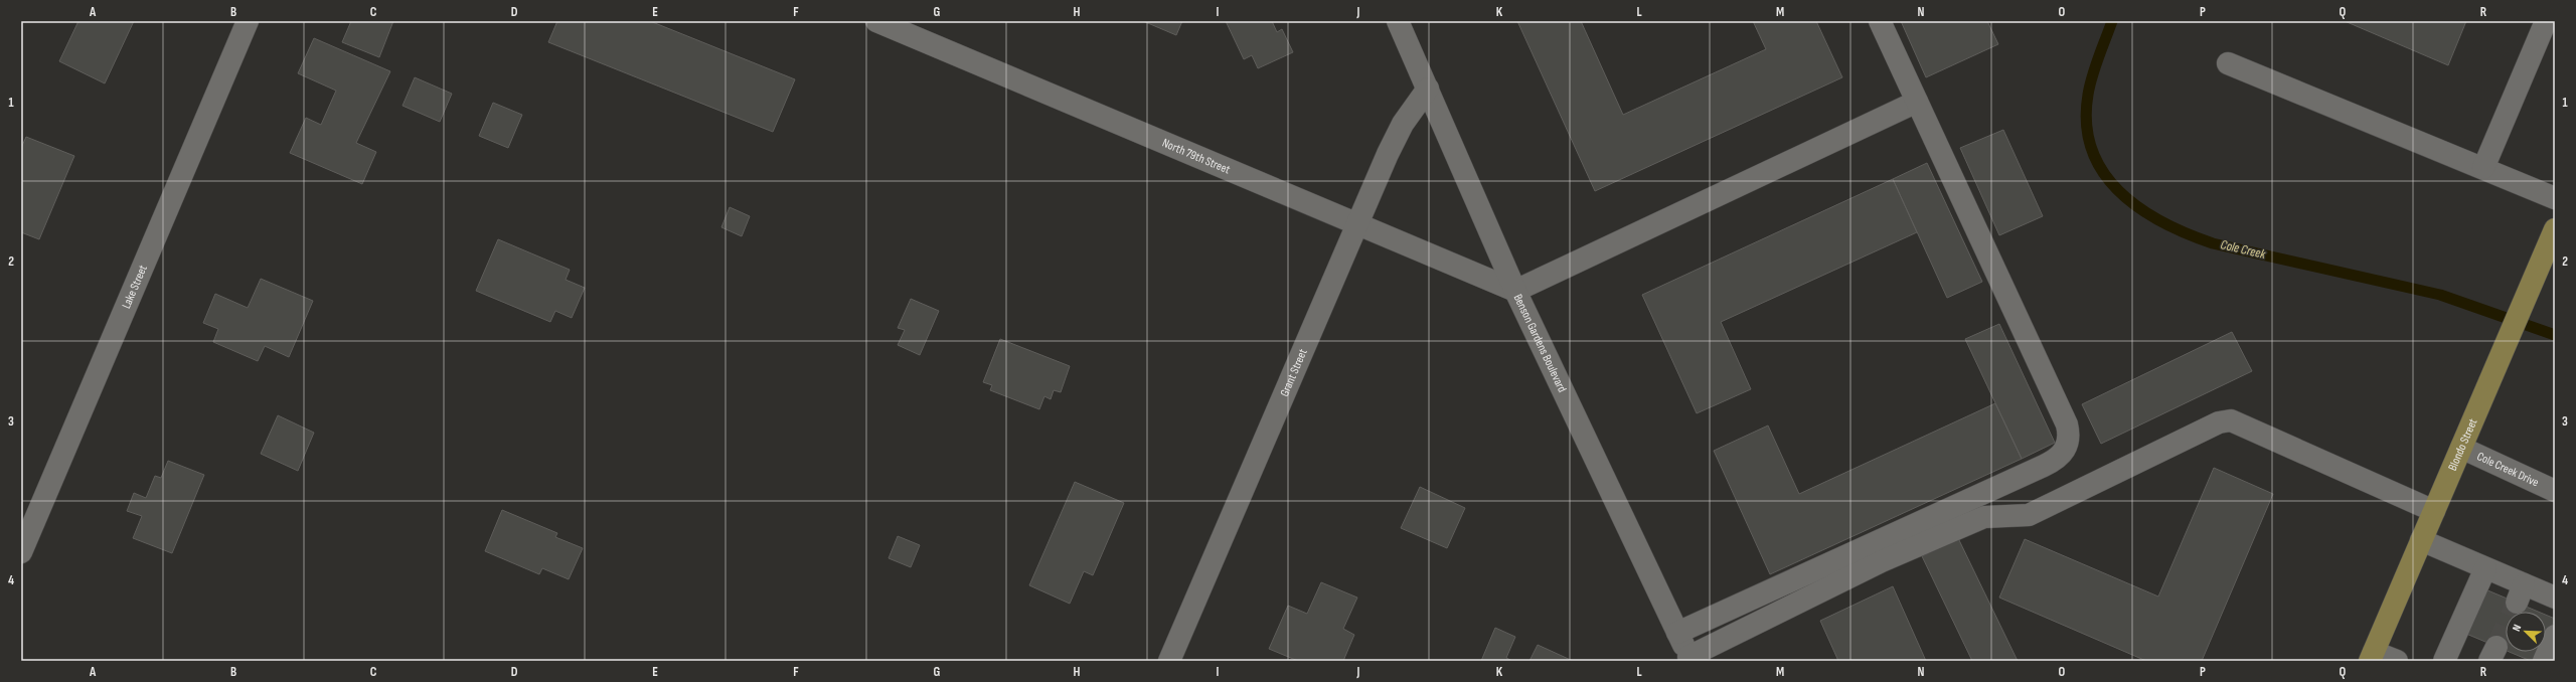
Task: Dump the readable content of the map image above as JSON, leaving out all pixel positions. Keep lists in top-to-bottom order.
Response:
{
  "streets": {
    "main road": ["Blondo Street"],
    "street": [
      "North 79th Street",
      "Lake Street",
      "Benson Gardens Boulevard",
      "Grant Street",
      "Cole Creek Drive"
    ]
  },
  "crossings": [
    ["North 79th Street", "Benson Gardens Boulevard"],
    ["North 79th Street", "Grant Street"],
    ["Benson Gardens Boulevard", "Grant Street"],
    ["Blondo Street", "Cole Creek Drive"]
  ],
  "water": ["Cole Creek"],
  "north": "top left",
  "grid": {
    "columns": [
      "A",
      "B",
      "C",
      "D",
      "E",
      "F",
      "G",
      "H",
      "I",
      "J",
      "K",
      "L",
      "M",
      "N",
      "O",
      "P",
      "Q",
      "R"
    ],
    "rows": [
      "1",
      "2",
      "3",
      "4"
    ]
  }
}
